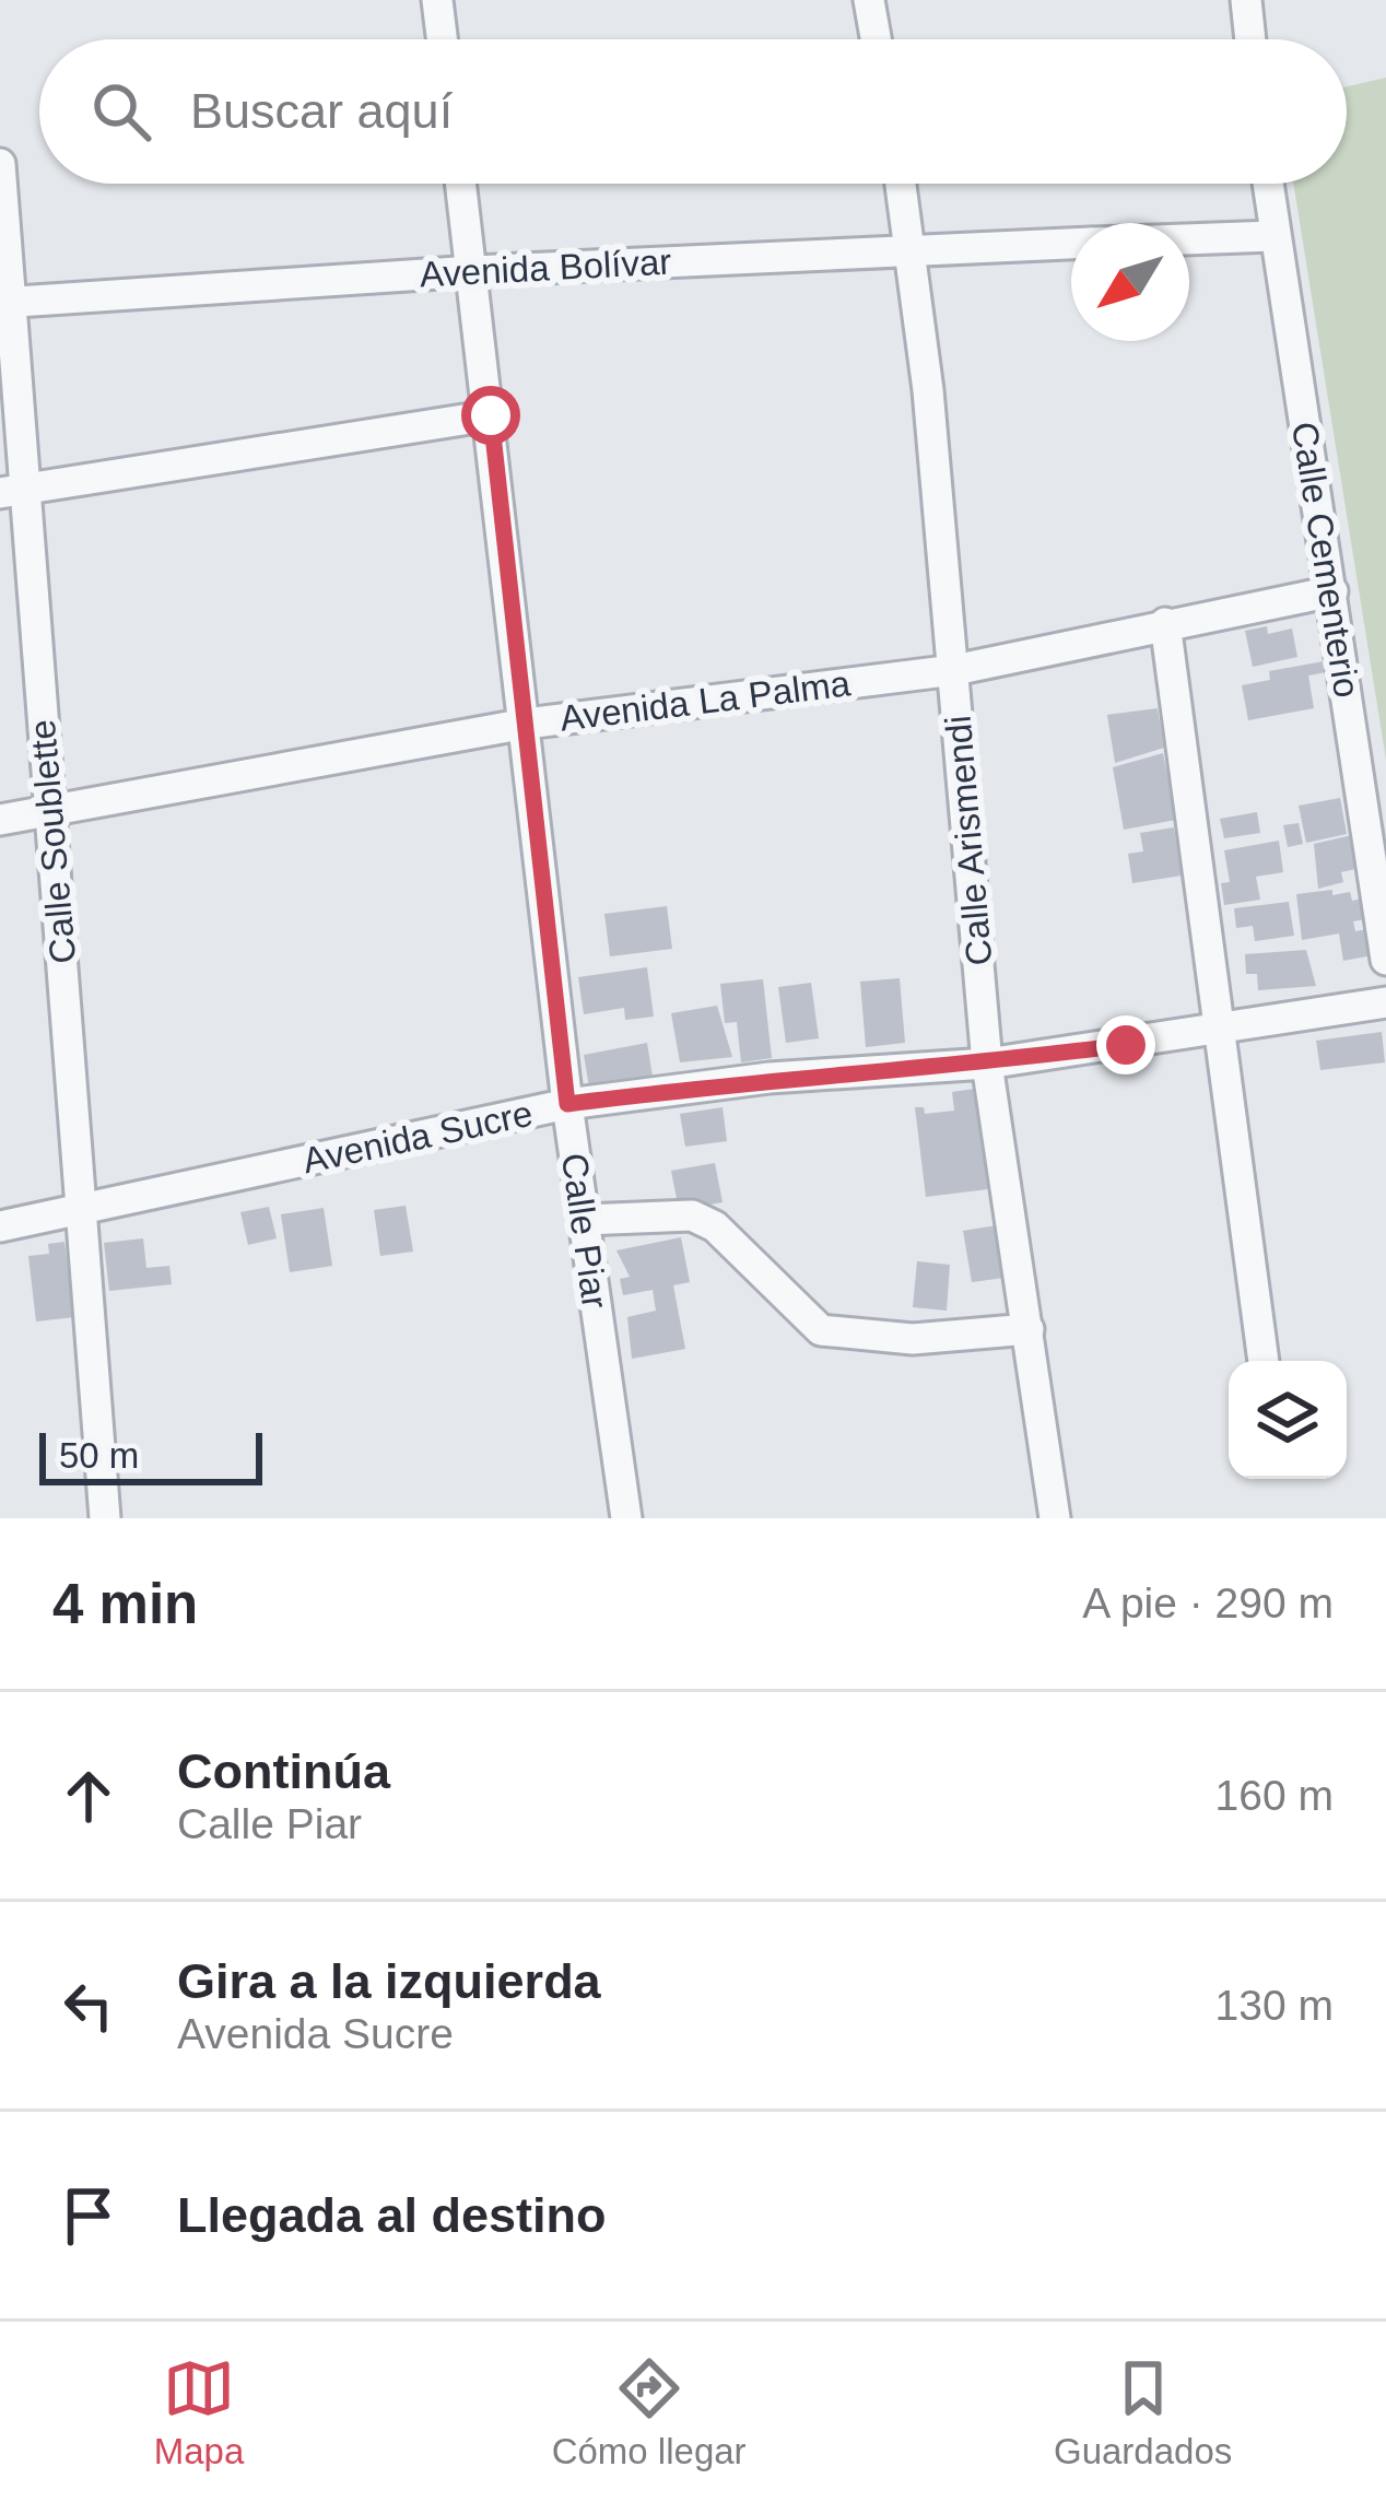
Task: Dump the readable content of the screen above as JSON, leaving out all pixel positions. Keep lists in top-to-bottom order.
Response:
{
  "streets": {
    "street": [
      "Avenida Bolívar",
      "Calle Cementerio",
      "Avenida La Palma",
      "Calle Arismendi",
      "Calle Soublette",
      "Avenida Sucre",
      "Calle Piar"
    ]
  },
  "crossings": [
    ["Avenida Bolívar", "Calle Cementerio"],
    ["Avenida Bolívar", "Calle Arismendi"],
    ["Avenida Bolívar", "Calle Soublette"],
    ["Avenida Bolívar", "Calle Piar"],
    ["Calle Cementerio", "Avenida La Palma"],
    ["Avenida La Palma", "Calle Arismendi"],
    ["Avenida La Palma", "Calle Soublette"],
    ["Avenida La Palma", "Calle Piar"],
    ["Calle Arismendi", "Avenida Sucre"],
    ["Calle Soublette", "Avenida Sucre"],
    ["Avenida Sucre", "Calle Piar"]
  ],
  "scale_bar": "50 m",
  "north": "bottom left",
  "page": {
    "search": "Buscar aquí",
    "scale": "50 m",
    "heading": ["4 min", "A pie · 290 m"],
    "list": [
      ["Continúa", "Calle Piar", "160 m"],
      ["Gira a la izquierda", "Avenida Sucre", "130 m"],
      "Llegada al destino"
    ],
    "nav": ["Mapa", "Cómo llegar", "Guardados"]
  }
}
